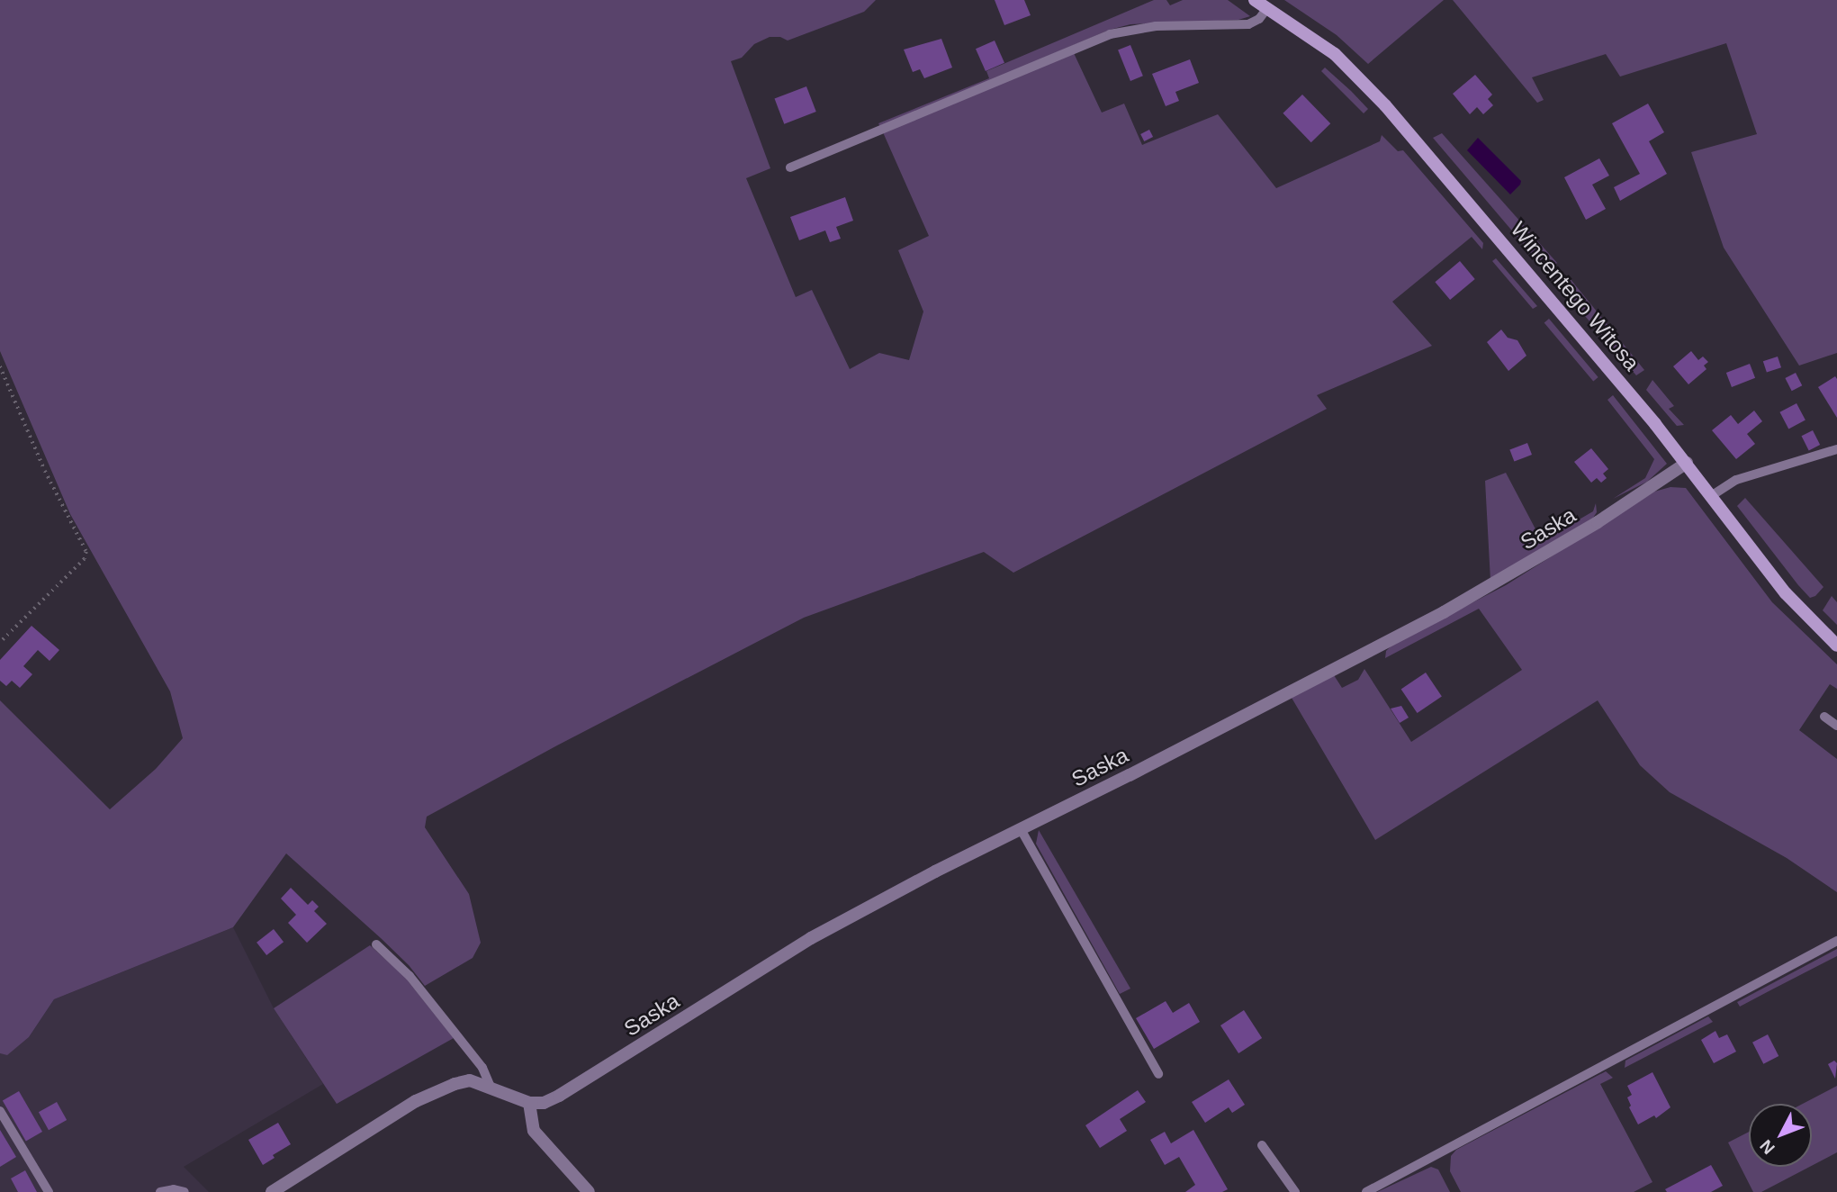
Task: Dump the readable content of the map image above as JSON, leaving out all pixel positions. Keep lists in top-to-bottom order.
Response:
{
  "streets": {
    "street": ["Wincentego Witosa", "Saska"]
  },
  "crossings": [
    ["Wincentego Witosa", "Saska"]
  ],
  "north": "bottom left"
}
